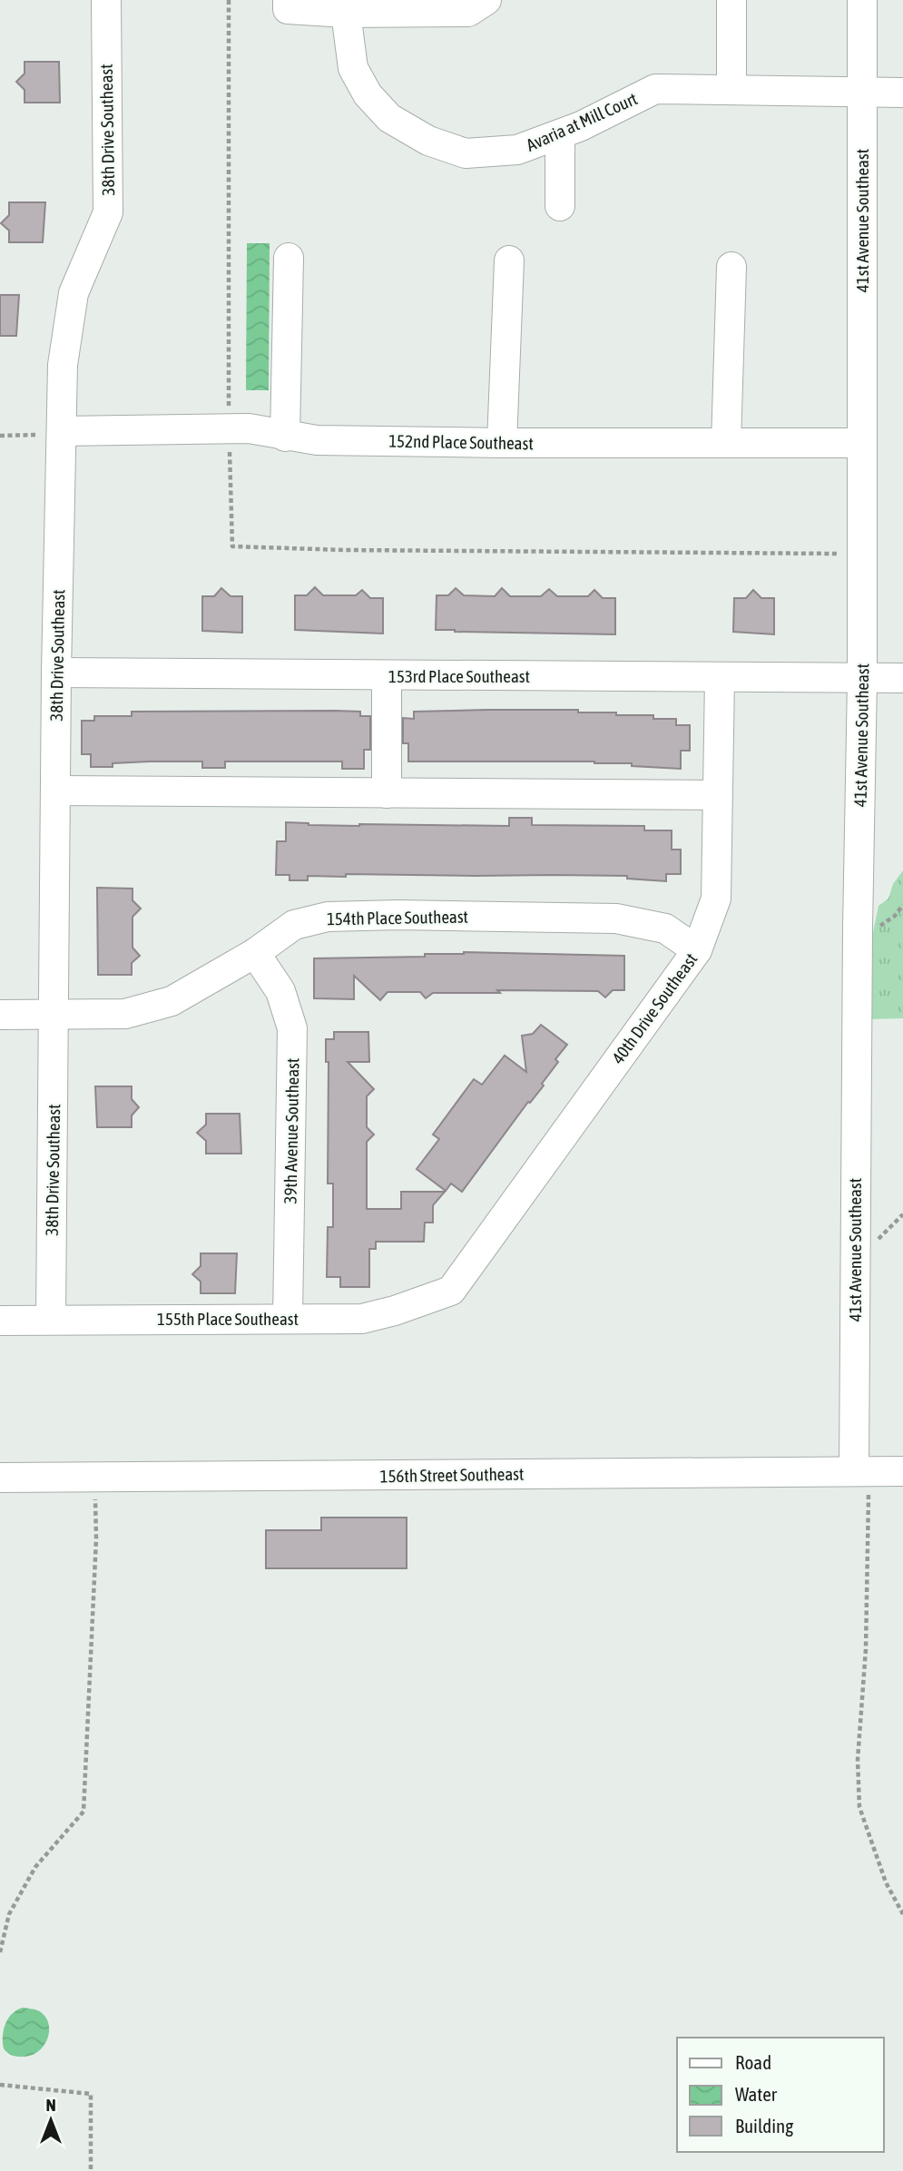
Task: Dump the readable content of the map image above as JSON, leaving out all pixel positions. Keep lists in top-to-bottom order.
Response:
{
  "streets": {
    "street": [
      "Avaria at Mill Court",
      "38th Drive Southeast",
      "41st Avenue Southeast",
      "152nd Place Southeast",
      "153rd Place Southeast",
      "154th Place Southeast",
      "40th Drive Southeast",
      "39th Avenue Southeast",
      "155th Place Southeast",
      "156th Street Southeast"
    ]
  },
  "crossings": [
    ["Avaria at Mill Court", "41st Avenue Southeast"],
    ["38th Drive Southeast", "152nd Place Southeast"],
    ["38th Drive Southeast", "153rd Place Southeast"],
    ["38th Drive Southeast", "154th Place Southeast"],
    ["38th Drive Southeast", "155th Place Southeast"],
    ["41st Avenue Southeast", "152nd Place Southeast"],
    ["41st Avenue Southeast", "153rd Place Southeast"],
    ["41st Avenue Southeast", "156th Street Southeast"],
    ["153rd Place Southeast", "40th Drive Southeast"],
    ["154th Place Southeast", "40th Drive Southeast"],
    ["154th Place Southeast", "39th Avenue Southeast"],
    ["40th Drive Southeast", "155th Place Southeast"],
    ["39th Avenue Southeast", "155th Place Southeast"]
  ],
  "legend": ["Road", "Water", "Building"],
  "north": "top"
}
